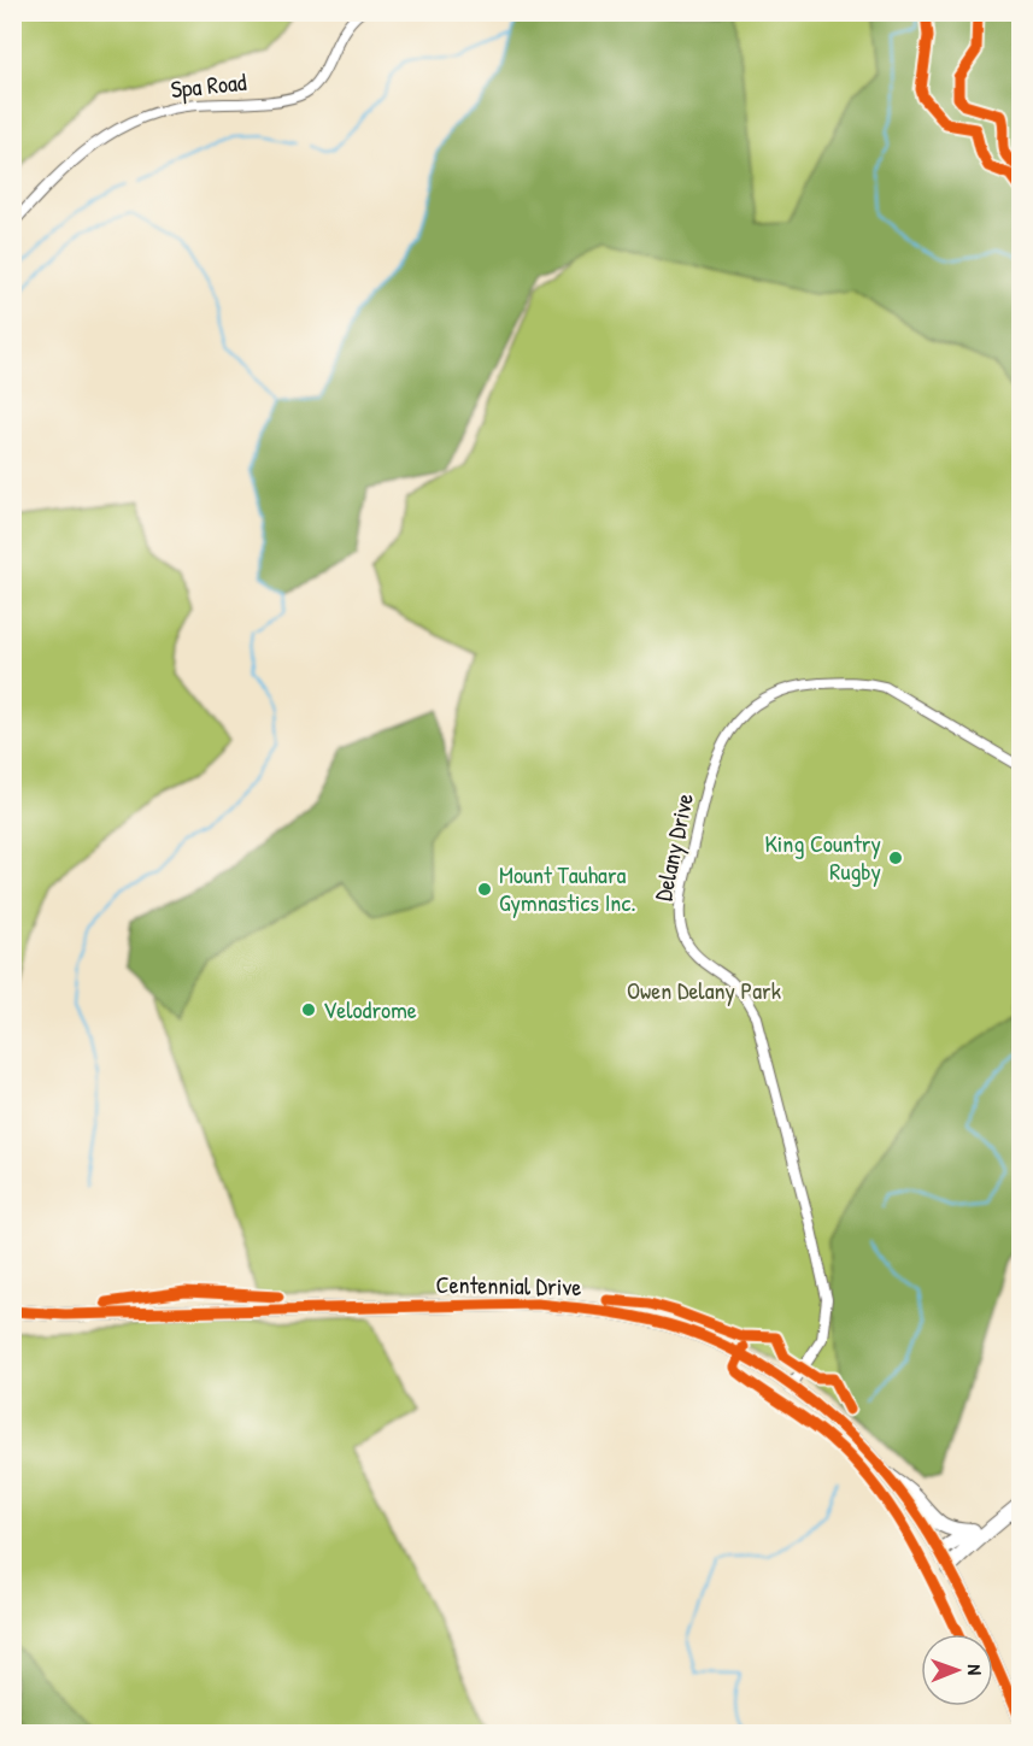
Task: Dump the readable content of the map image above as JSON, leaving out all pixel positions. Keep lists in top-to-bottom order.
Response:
{
  "streets": {
    "main road": ["Centennial Drive"],
    "street": ["Spa Road", "Delany Drive"]
  },
  "crossings": [
    ["Delany Drive", "Centennial Drive"]
  ],
  "parks": ["Owen Delany Park"],
  "places": ["King Country Rugby", "Mount Tauhara Gymnastics Inc.", "Velodrome"],
  "north": "right"
}
